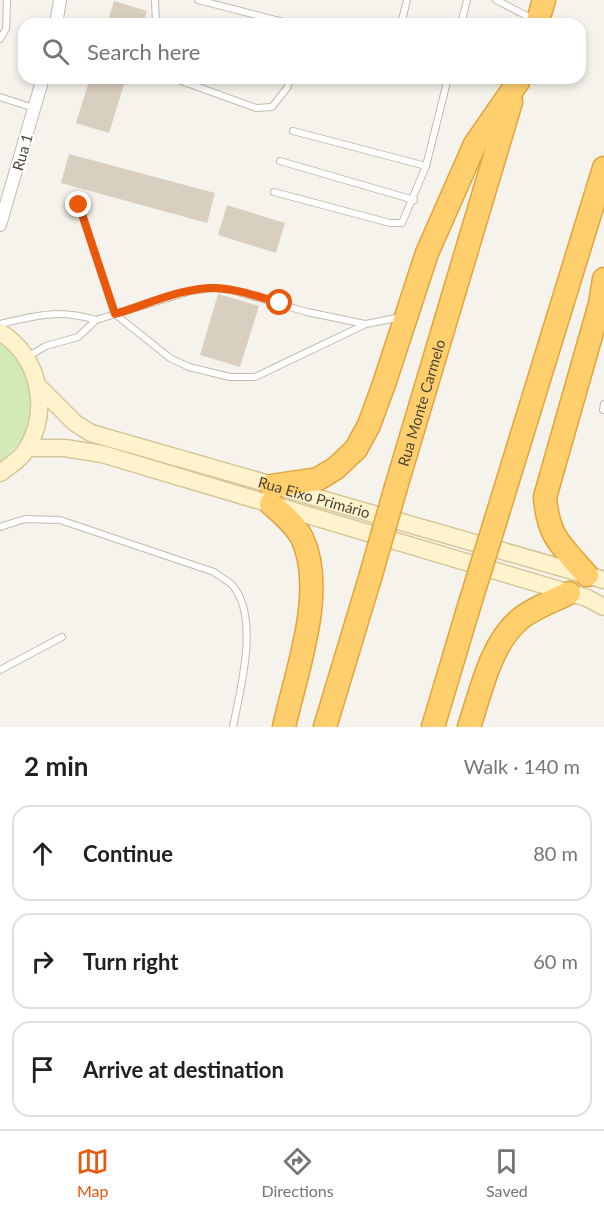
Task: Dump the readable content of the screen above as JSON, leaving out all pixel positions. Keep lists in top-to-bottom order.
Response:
{
  "streets": {
    "highway": ["Rua Monte Carmelo"],
    "street": ["Rua 1", "Rua Eixo Primário"]
  },
  "page": {
    "search": "Search here",
    "heading": ["2 min", "Walk · 140 m"],
    "list": [
      ["Continue", "80 m"],
      ["Turn right", "60 m"],
      "Arrive at destination"
    ],
    "nav": ["Map", "Directions", "Saved"]
  }
}
